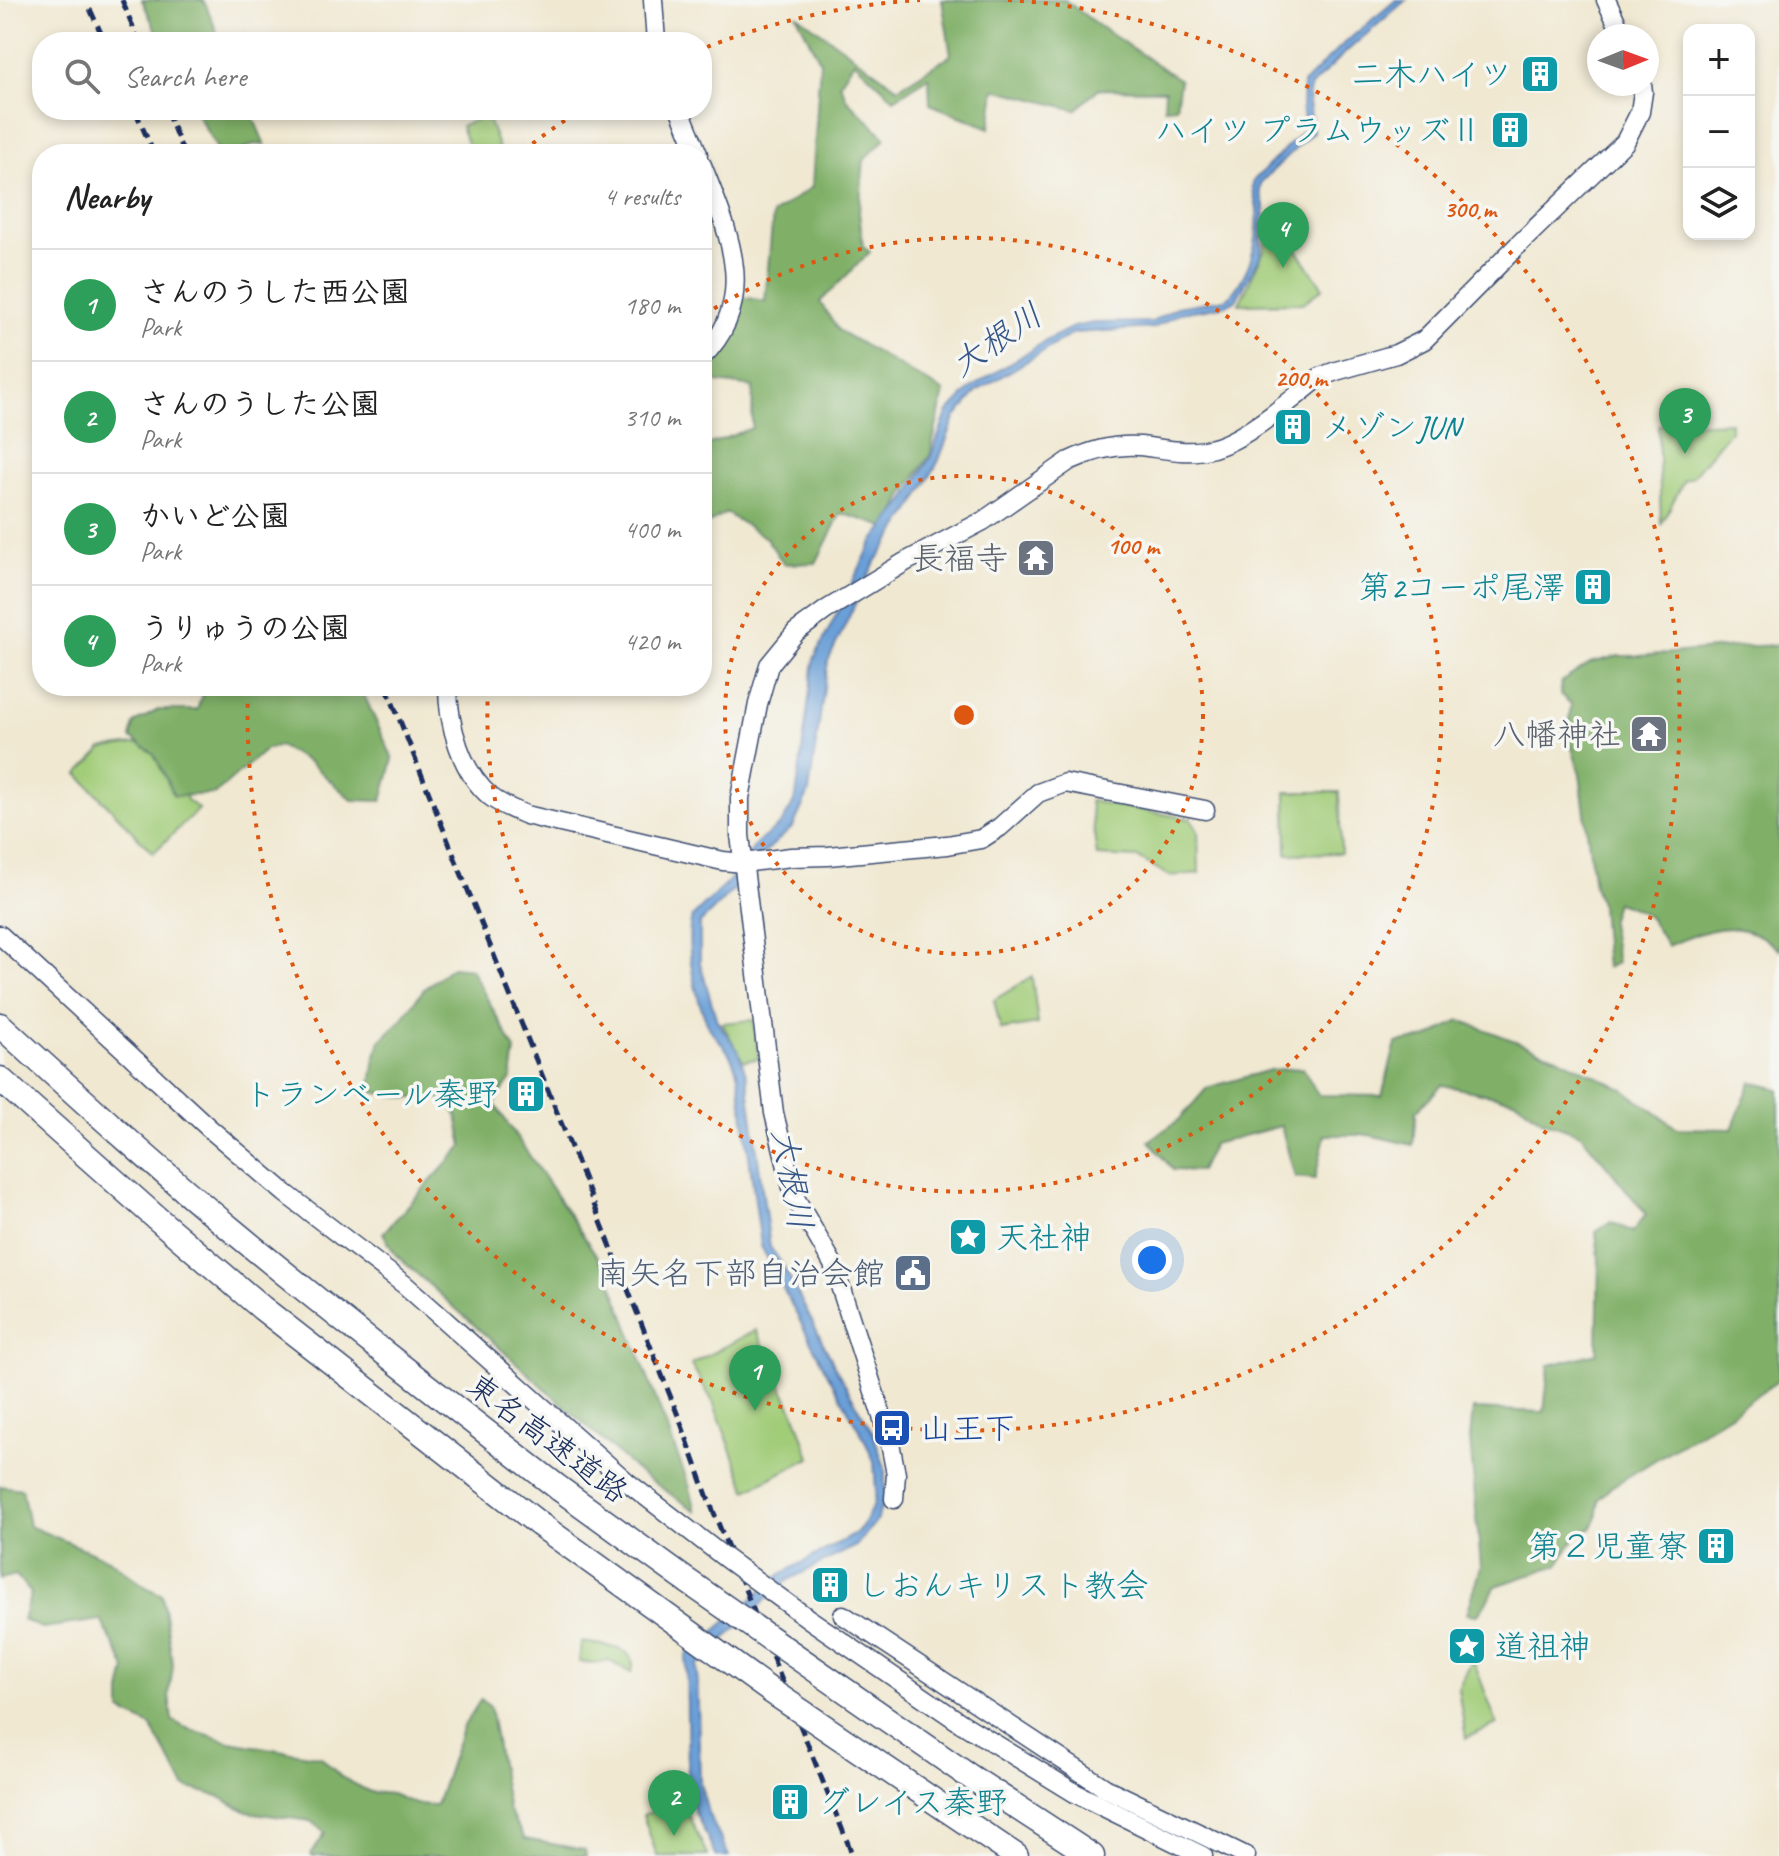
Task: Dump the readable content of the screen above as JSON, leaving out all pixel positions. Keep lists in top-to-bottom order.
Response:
{
  "streets": {
    "highway": ["東名高速道路"]
  },
  "water": ["大根川"],
  "places": {
    "building": [
      "二木ハイツ",
      "ハイツ プラムウッズⅡ",
      "メゾンJUN",
      "第2コーポ尾澤",
      "トランベール秦野",
      "第２児童寮",
      "しおんキリスト教会",
      "グレイス秦野"
    ],
    "temple": ["長福寺", "八幡神社"],
    "place": ["天社神", "道祖神"],
    "public building": ["南矢名下部自治会館"],
    "bus stop": ["山王下"]
  },
  "north": "right",
  "page": {
    "map_buttons": ["+", "−"],
    "search": "Search here",
    "heading": ["Nearby", "4 results"],
    "pins": [
      "4",
      "3",
      "1",
      "2"
    ],
    "list": [
      {
        "mark": "1",
        "name": "さんのうした西公園",
        "note": "Park",
        "value": "180 m"
      },
      {
        "mark": "2",
        "name": "さんのうした公園",
        "note": "Park",
        "value": "310 m"
      },
      {
        "mark": "3",
        "name": "かいど公園",
        "note": "Park",
        "value": "400 m"
      },
      {
        "mark": "4",
        "name": "うりゅうの公園",
        "note": "Park",
        "value": "420 m"
      }
    ]
  },
  "rings": ["300 m", "200 m", "100 m"]
}
